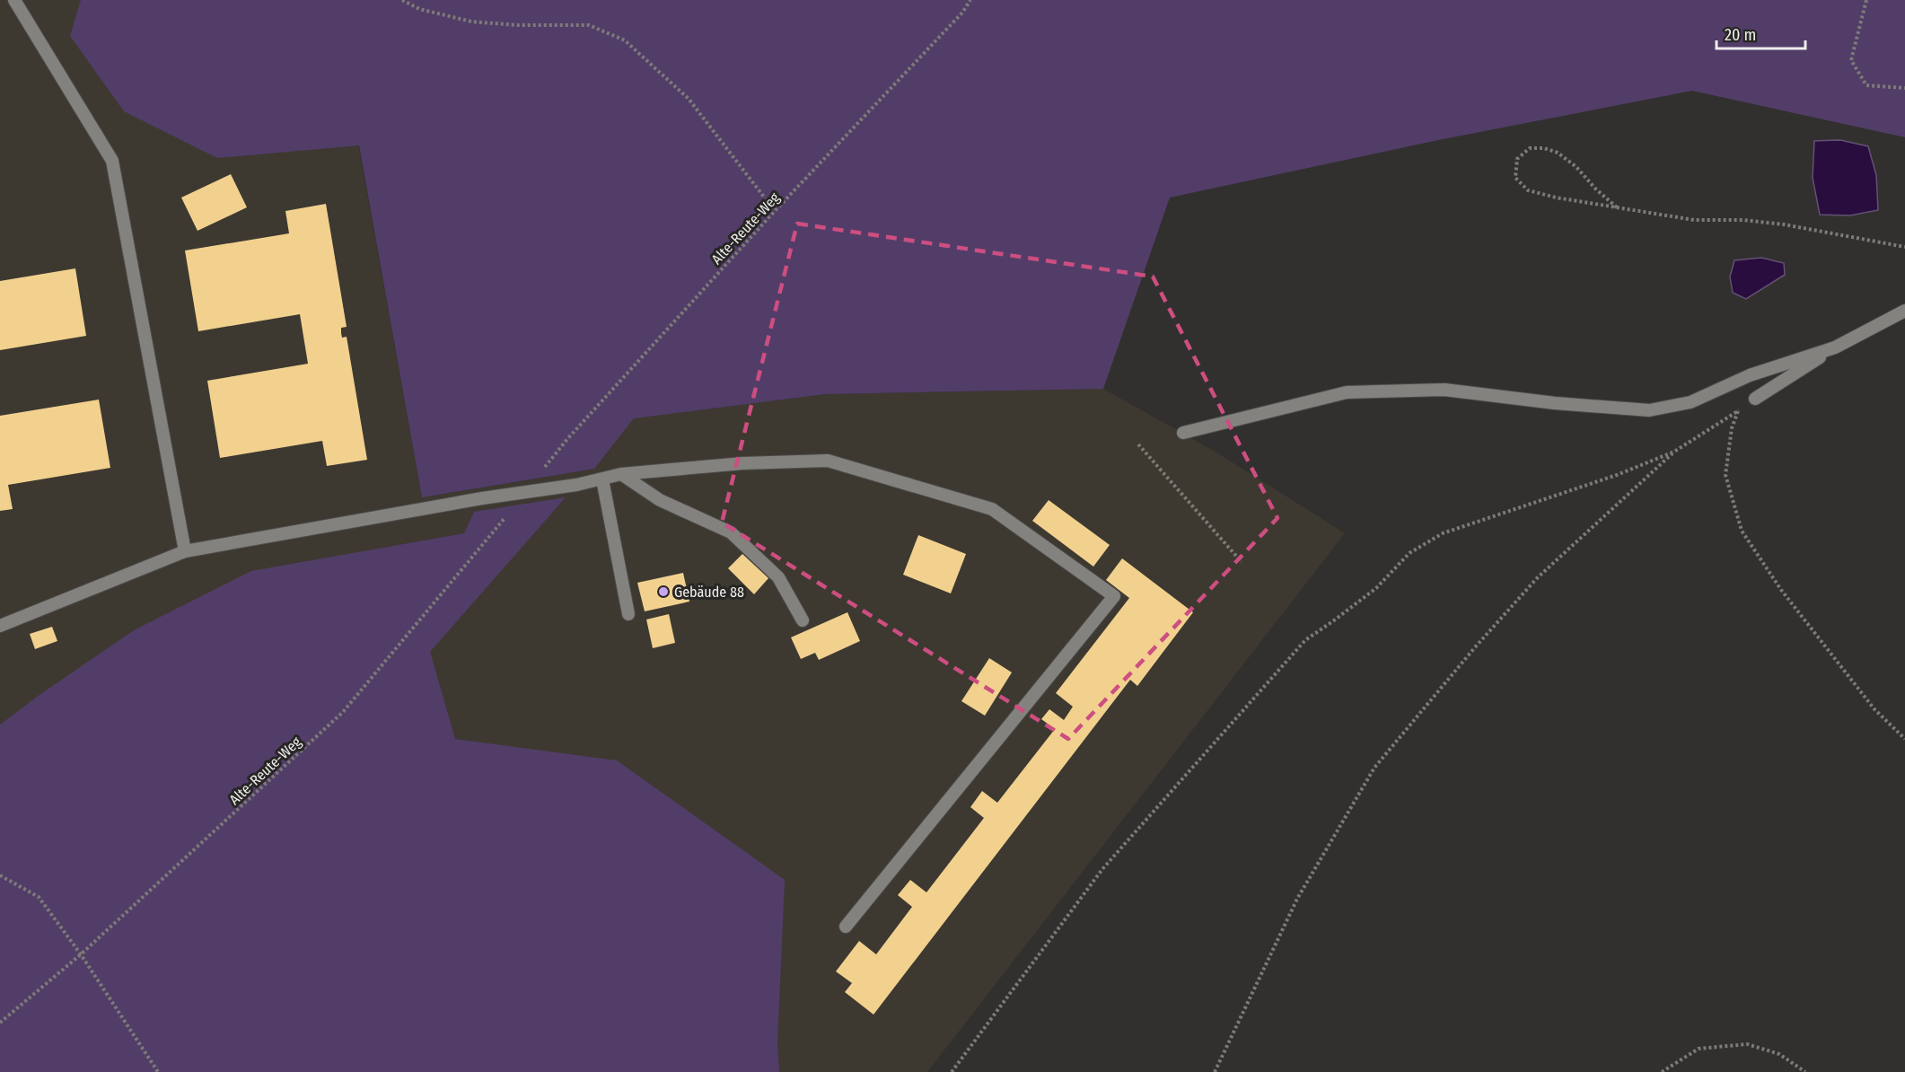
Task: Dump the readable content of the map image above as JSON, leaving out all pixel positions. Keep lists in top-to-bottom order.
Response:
{
  "streets": {
    "path": ["Alte-Reute-Weg"]
  },
  "places": ["Gebäude 88"],
  "scale_bar": "20 m"
}
